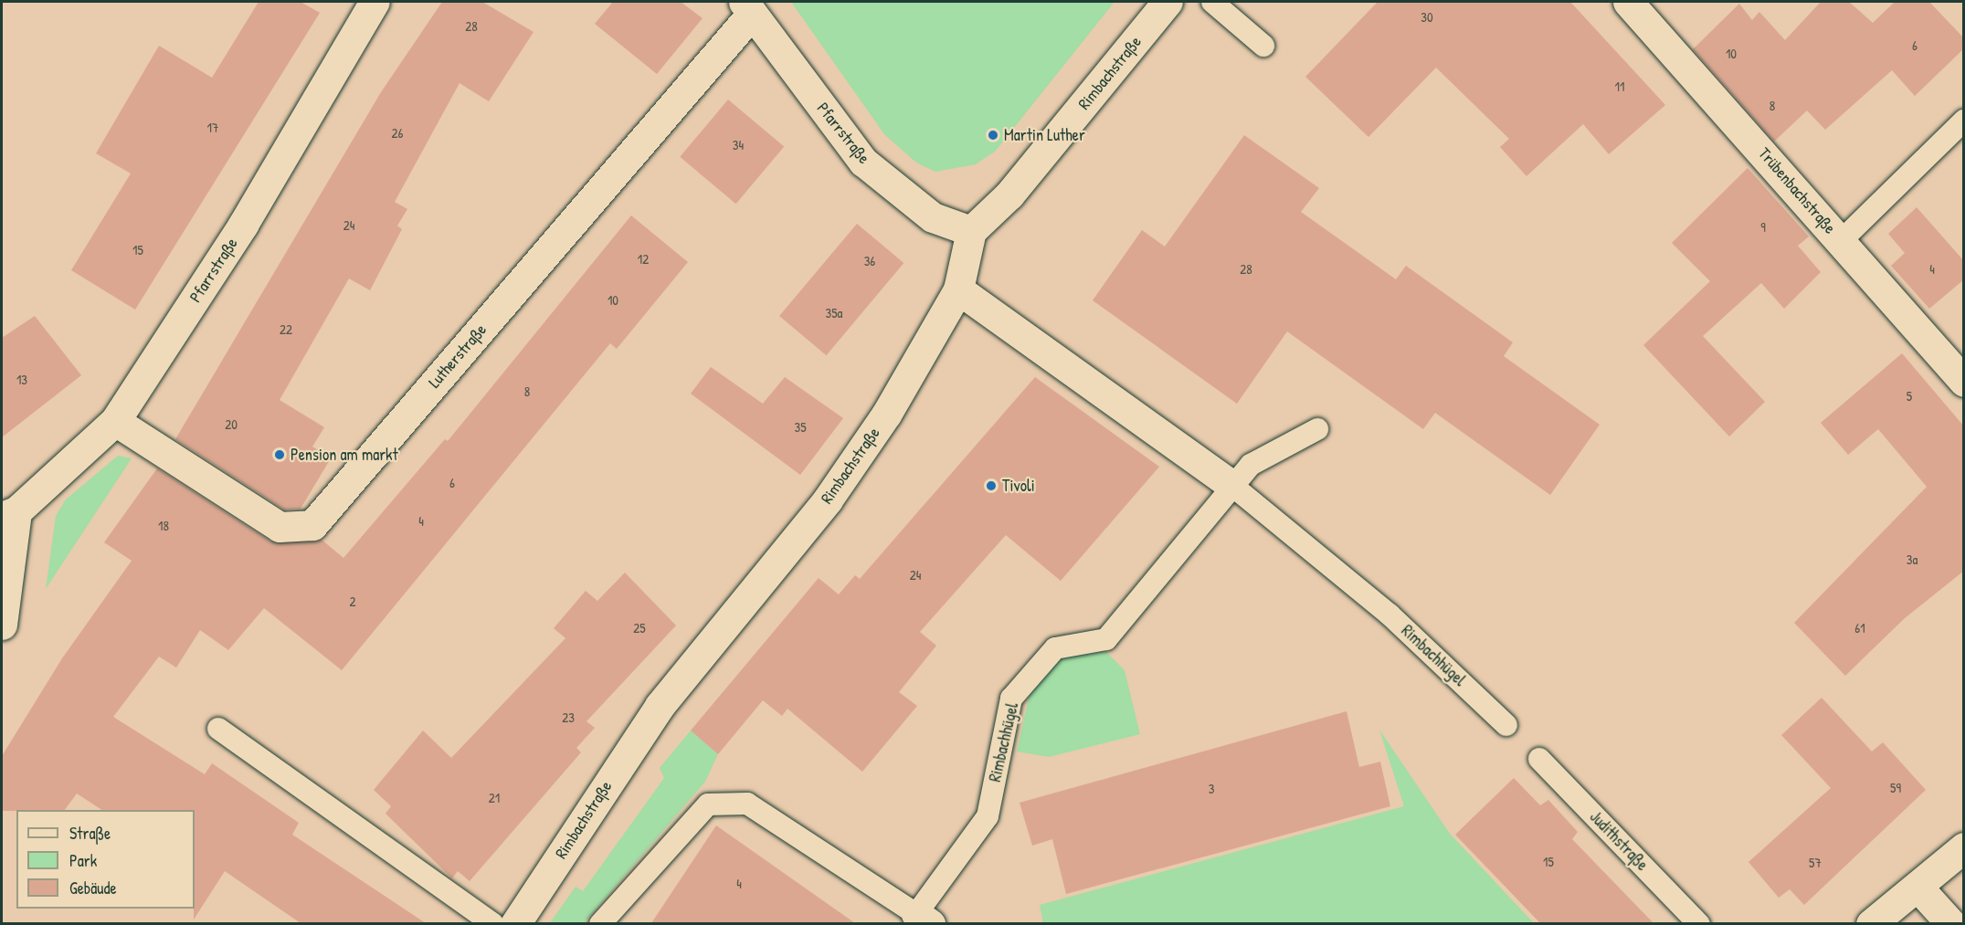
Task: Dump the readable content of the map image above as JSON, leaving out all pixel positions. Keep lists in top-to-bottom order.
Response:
{
  "streets": {
    "street": [
      "Rimbachstraße",
      "Pfarrstraße",
      "Trübenbachstraße",
      "Lutherstraße",
      "Rimbachhügel"
    ],
    "lane": ["Judithstraße"]
  },
  "crossings": [
    ["Rimbachstraße", "Pfarrstraße"],
    ["Rimbachstraße", "Rimbachhügel"],
    ["Pfarrstraße", "Lutherstraße"]
  ],
  "places": ["Martin Luther", "Pension am markt", "Tivoli"],
  "house_numbers": [
    "30",
    "28",
    "6",
    "10",
    "11",
    "8",
    "17",
    "26",
    "34",
    "24",
    "9",
    "15",
    "12",
    "36",
    "28",
    "4",
    "10",
    "35a",
    "22",
    "13",
    "8",
    "5",
    "20",
    "35",
    "6",
    "4",
    "18",
    "3a",
    "24",
    "2",
    "25",
    "61",
    "23",
    "59",
    "3",
    "21",
    "15",
    "57",
    "4"
  ],
  "legend": ["Straße", "Park", "Gebäude"]
}
